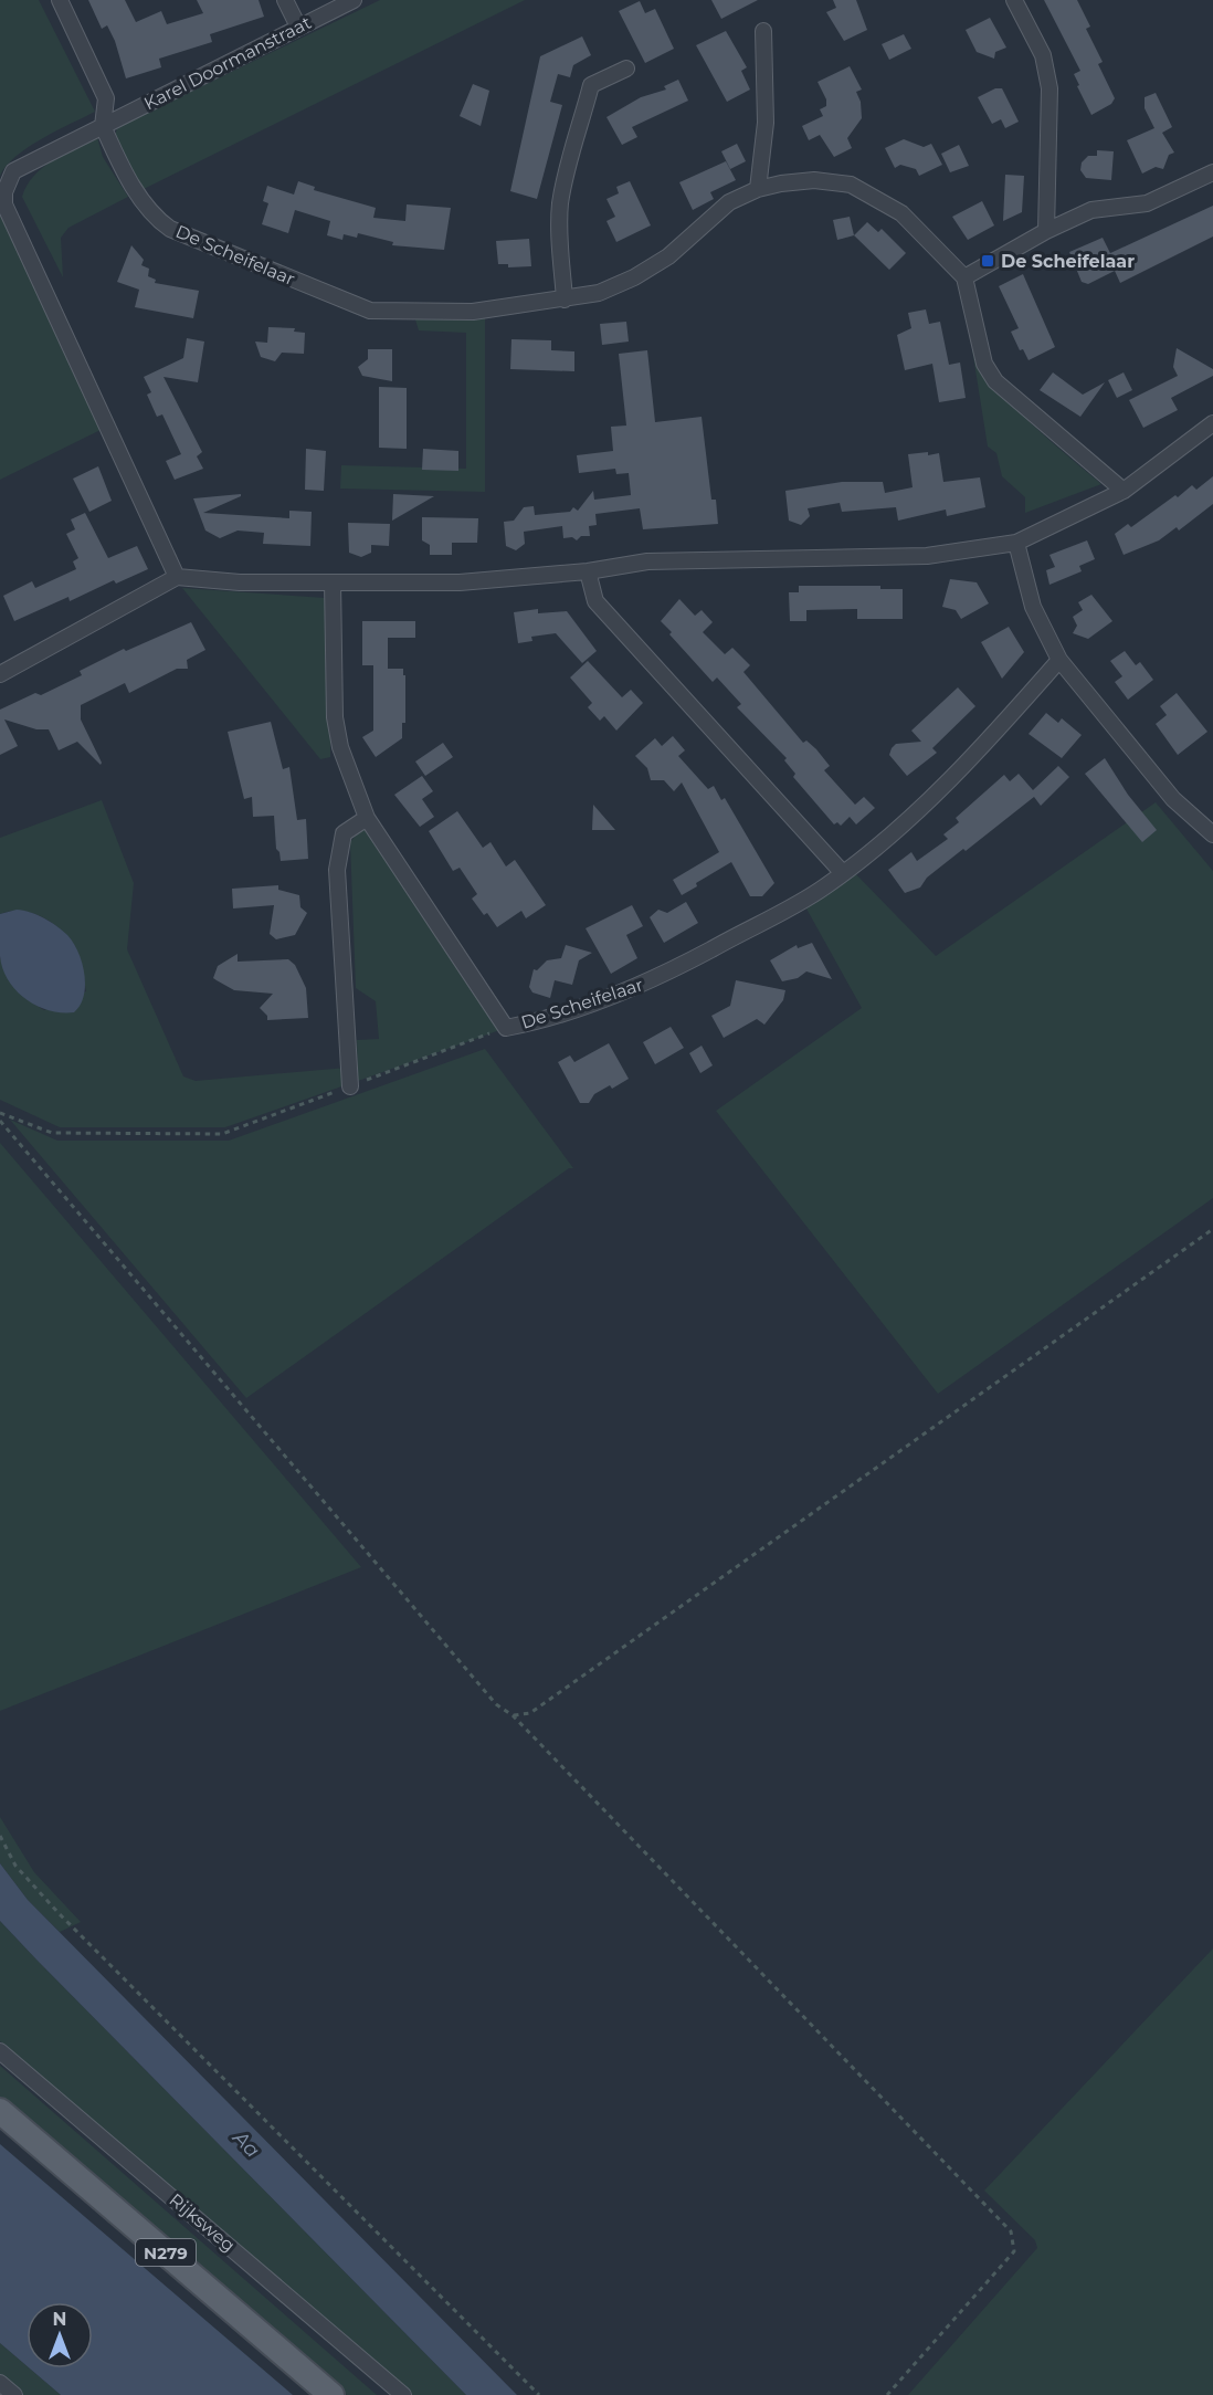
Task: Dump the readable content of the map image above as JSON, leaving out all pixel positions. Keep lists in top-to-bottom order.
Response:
{
  "streets": {
    "main road": ["N279"],
    "street": ["Karel Doormanstraat", "De Scheifelaar", "Rijksweg"]
  },
  "crossings": [
    ["Karel Doormanstraat", "De Scheifelaar"]
  ],
  "water": ["Aa"],
  "places": {
    "transit": ["De Scheifelaar"]
  },
  "north": "top"
}
